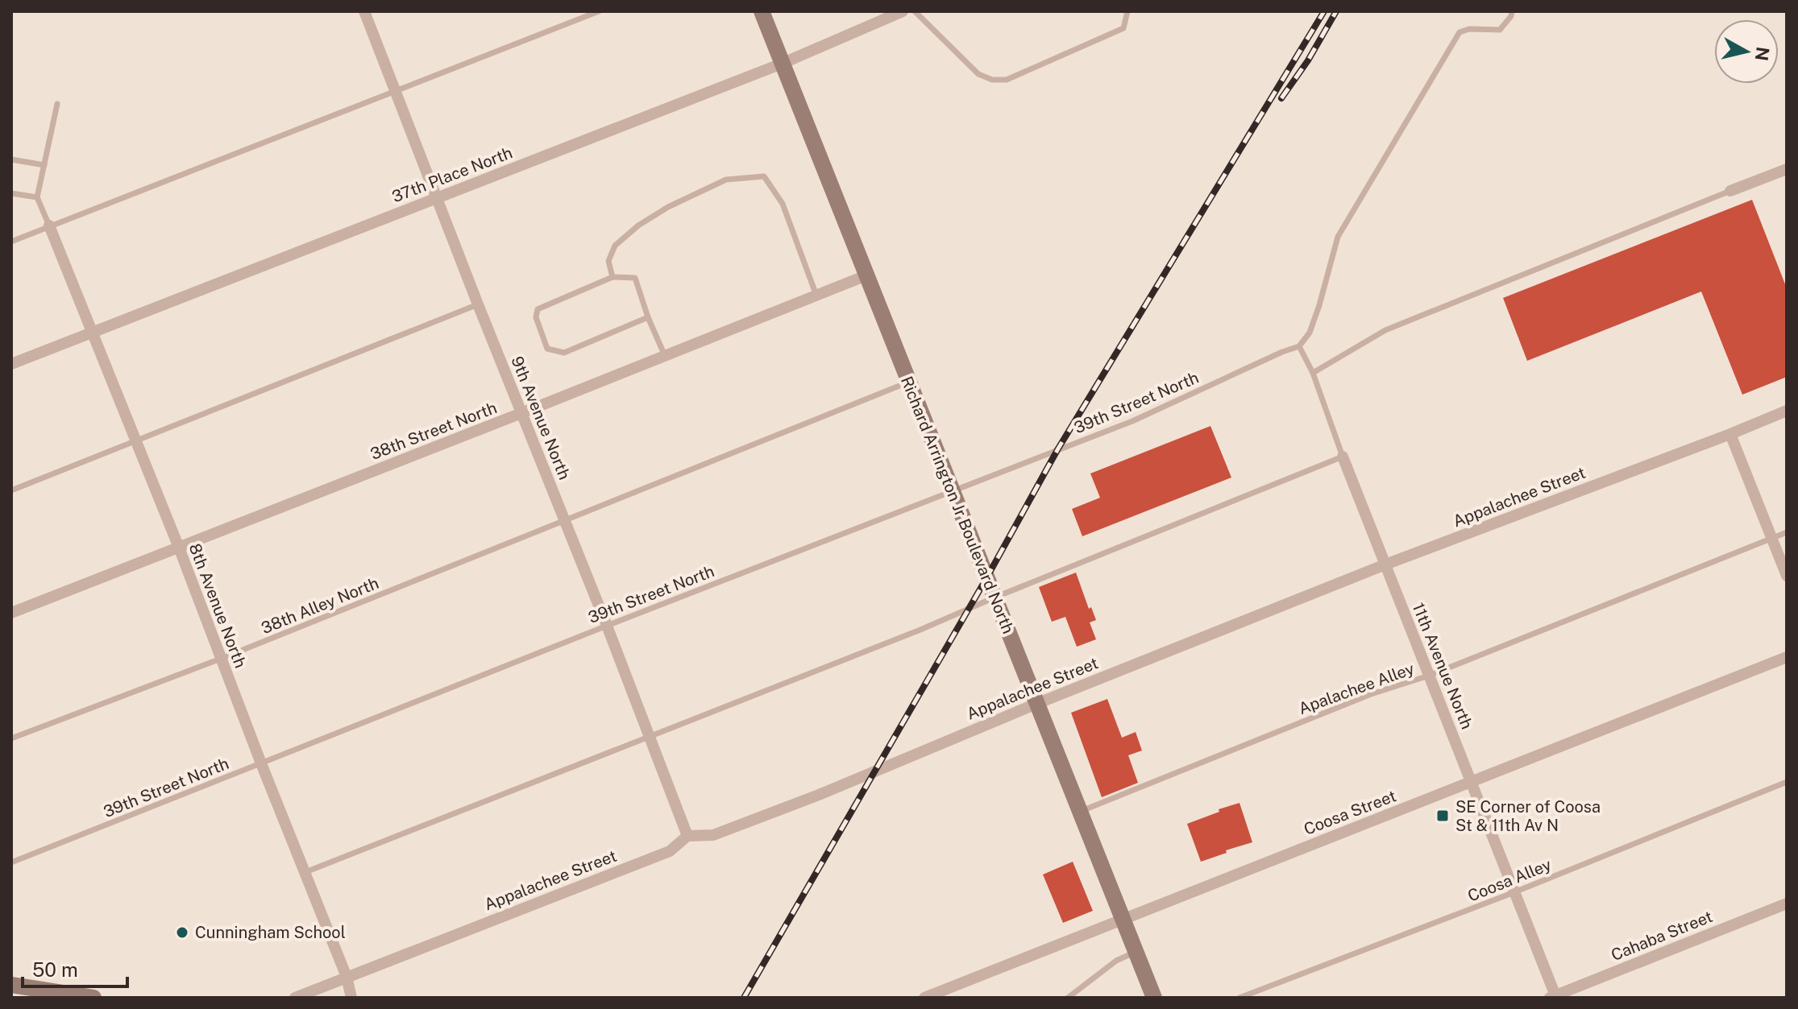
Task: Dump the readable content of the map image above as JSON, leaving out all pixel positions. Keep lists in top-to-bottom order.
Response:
{
  "streets": {
    "street": [
      "37th Place North",
      "9th Avenue North",
      "38th Street North",
      "Appalachee Street",
      "Richard Arrington Jr Boulevard North",
      "8th Avenue North",
      "11th Avenue North",
      "Coosa Street",
      "Cahaba Street"
    ],
    "lane": [
      "39th Street North",
      "38th Alley North",
      "Apalachee Alley",
      "Coosa Alley"
    ]
  },
  "crossings": [
    ["37th Place North", "9th Avenue North"],
    ["37th Place North", "Richard Arrington Jr Boulevard North"],
    ["37th Place North", "8th Avenue North"],
    ["39th Street North", "9th Avenue North"],
    ["39th Street North", "Richard Arrington Jr Boulevard North"],
    ["39th Street North", "8th Avenue North"],
    ["39th Street North", "11th Avenue North"],
    ["9th Avenue North", "38th Street North"],
    ["9th Avenue North", "Appalachee Street"],
    ["9th Avenue North", "38th Alley North"],
    ["38th Street North", "Richard Arrington Jr Boulevard North"],
    ["38th Street North", "8th Avenue North"],
    ["Appalachee Street", "Richard Arrington Jr Boulevard North"],
    ["Appalachee Street", "8th Avenue North"],
    ["Appalachee Street", "11th Avenue North"],
    ["Richard Arrington Jr Boulevard North", "38th Alley North"],
    ["Richard Arrington Jr Boulevard North", "Apalachee Alley"],
    ["Richard Arrington Jr Boulevard North", "Coosa Street"],
    ["8th Avenue North", "38th Alley North"],
    ["11th Avenue North", "Apalachee Alley"],
    ["11th Avenue North", "Coosa Street"],
    ["11th Avenue North", "Coosa Alley"],
    ["11th Avenue North", "Cahaba Street"]
  ],
  "places": {
    "transit": ["SE Corner of Coosa St & 11th Av N"],
    "other": ["Cunningham School"]
  },
  "scale_bar": "50 m",
  "north": "right"
}
